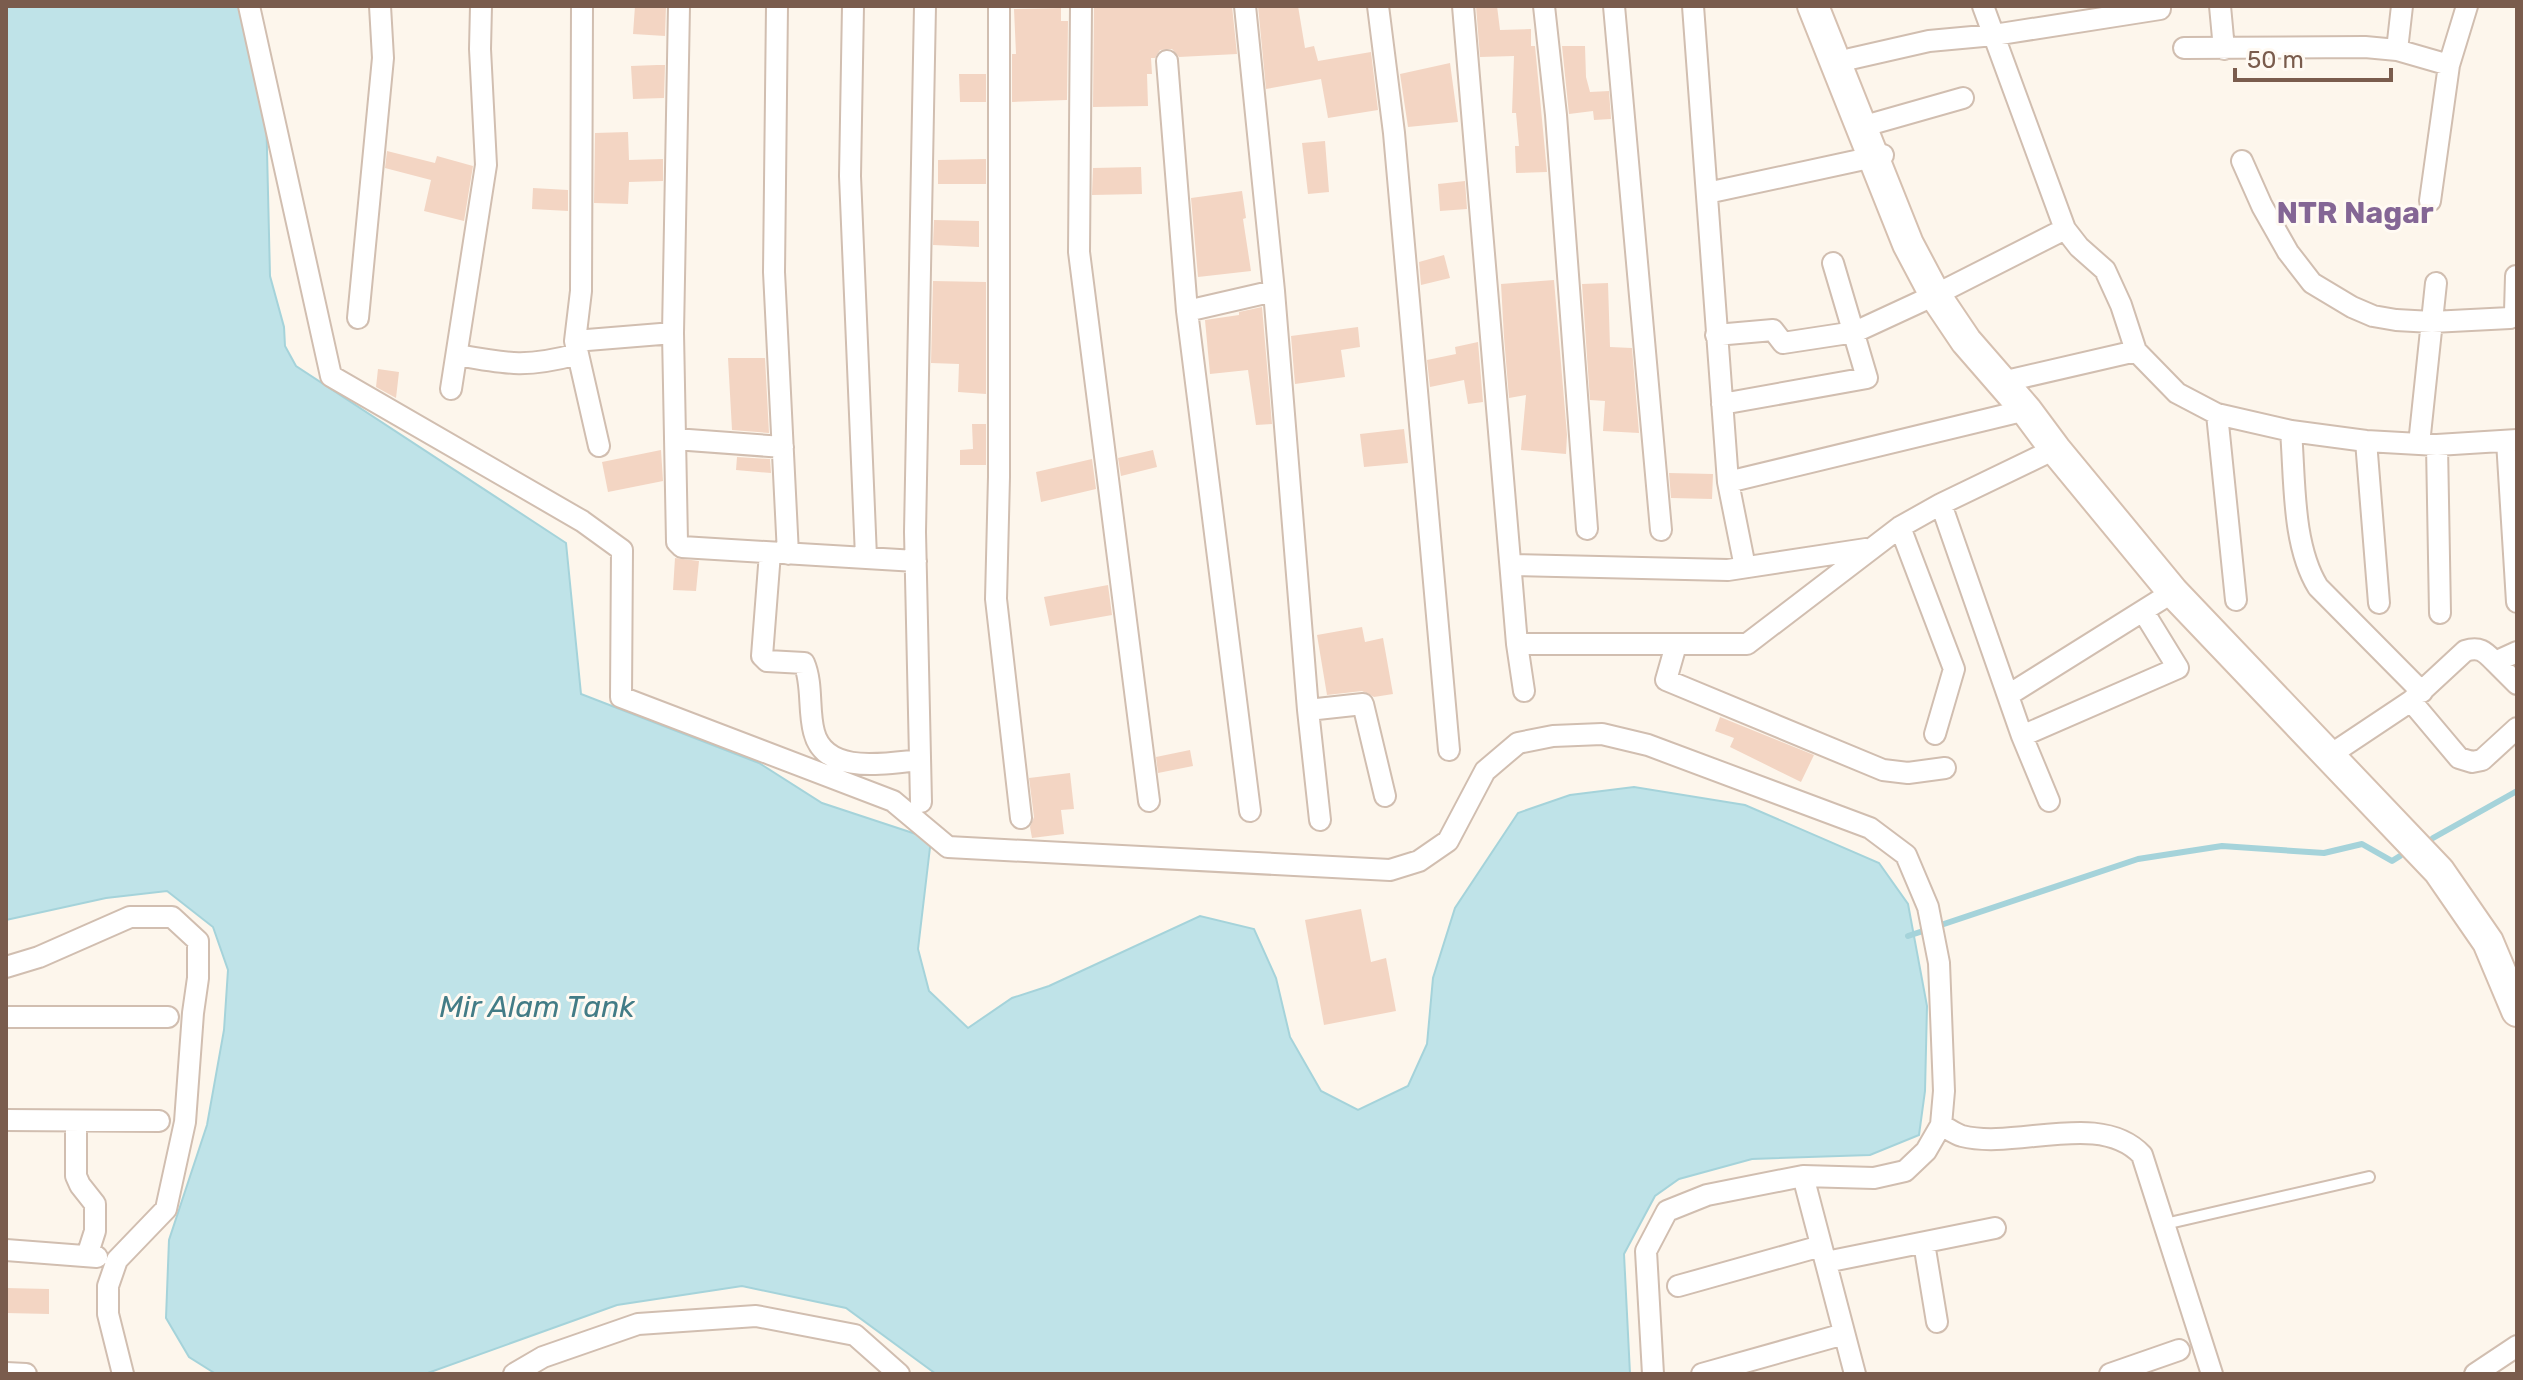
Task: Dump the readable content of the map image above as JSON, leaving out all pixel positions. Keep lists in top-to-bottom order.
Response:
{
  "districts": ["NTR Nagar"],
  "water": ["Mir Alam Tank"],
  "scale_bar": "50 m"
}
